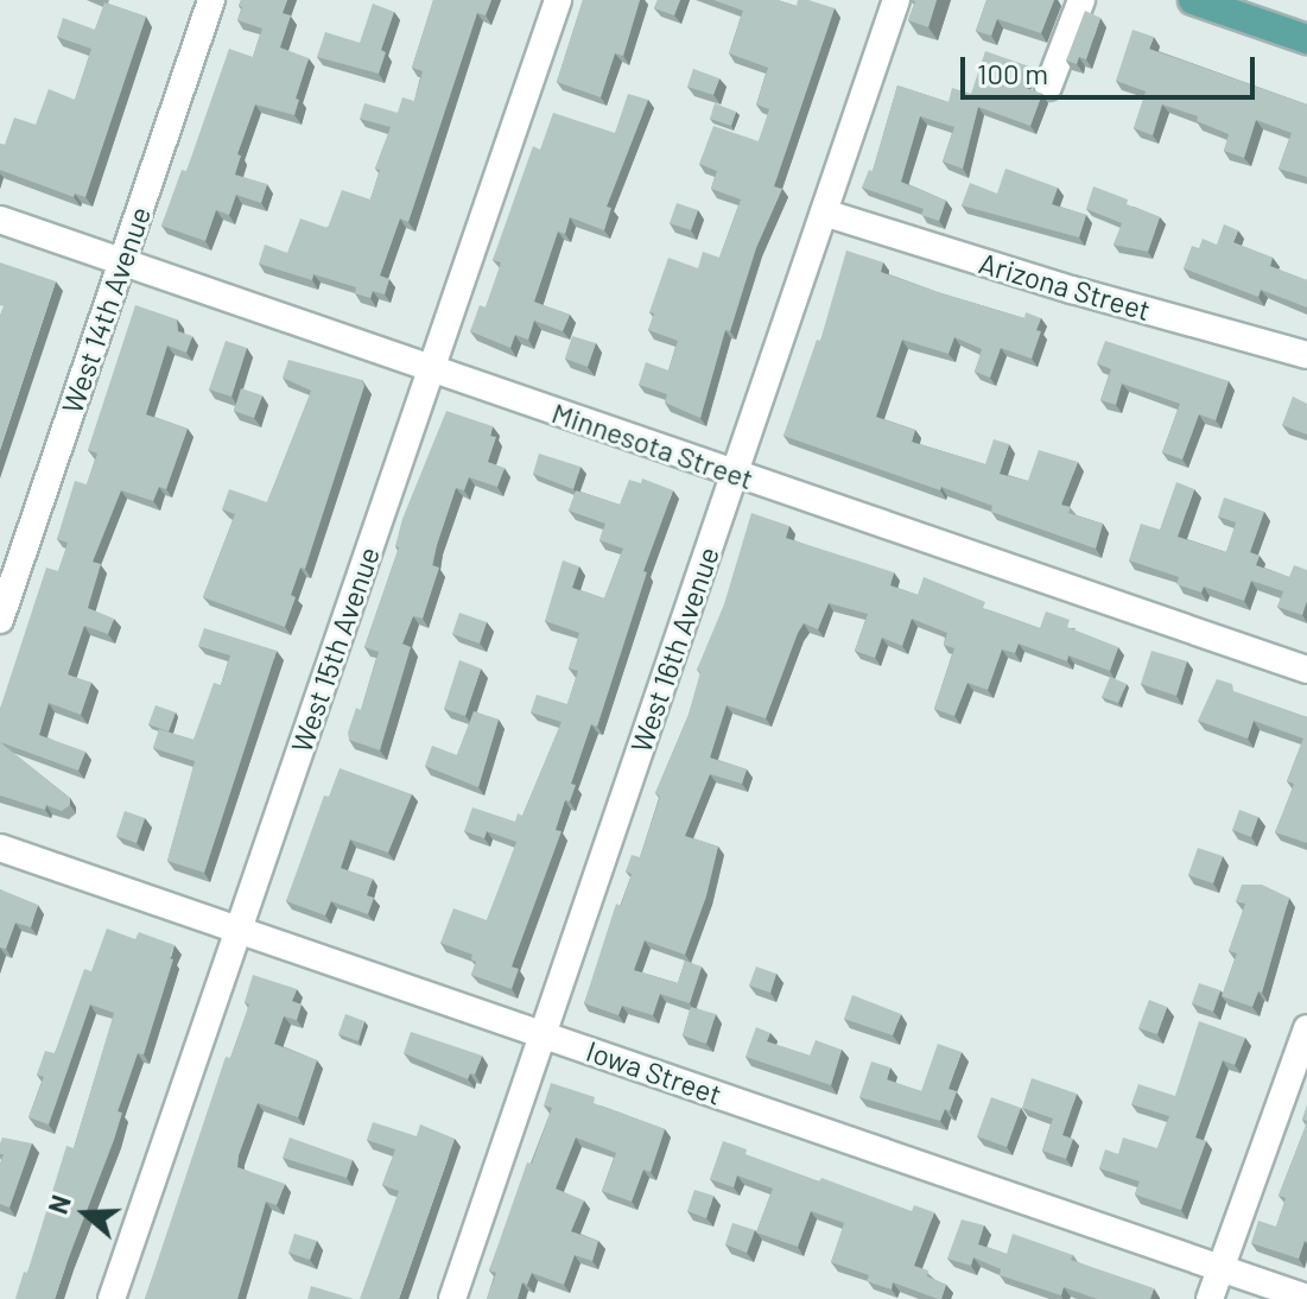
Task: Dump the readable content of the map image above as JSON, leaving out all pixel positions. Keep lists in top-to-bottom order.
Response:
{
  "streets": {
    "street": [
      "Arizona Street",
      "West 14th Avenue",
      "Minnesota Street",
      "West 15th Avenue",
      "West 16th Avenue",
      "Iowa Street"
    ]
  },
  "crossings": [
    ["Arizona Street", "West 16th Avenue"],
    ["West 14th Avenue", "Minnesota Street"],
    ["Minnesota Street", "West 15th Avenue"],
    ["Minnesota Street", "West 16th Avenue"],
    ["West 15th Avenue", "Iowa Street"],
    ["West 16th Avenue", "Iowa Street"]
  ],
  "scale_bar": "100 m",
  "north": "left"
}
